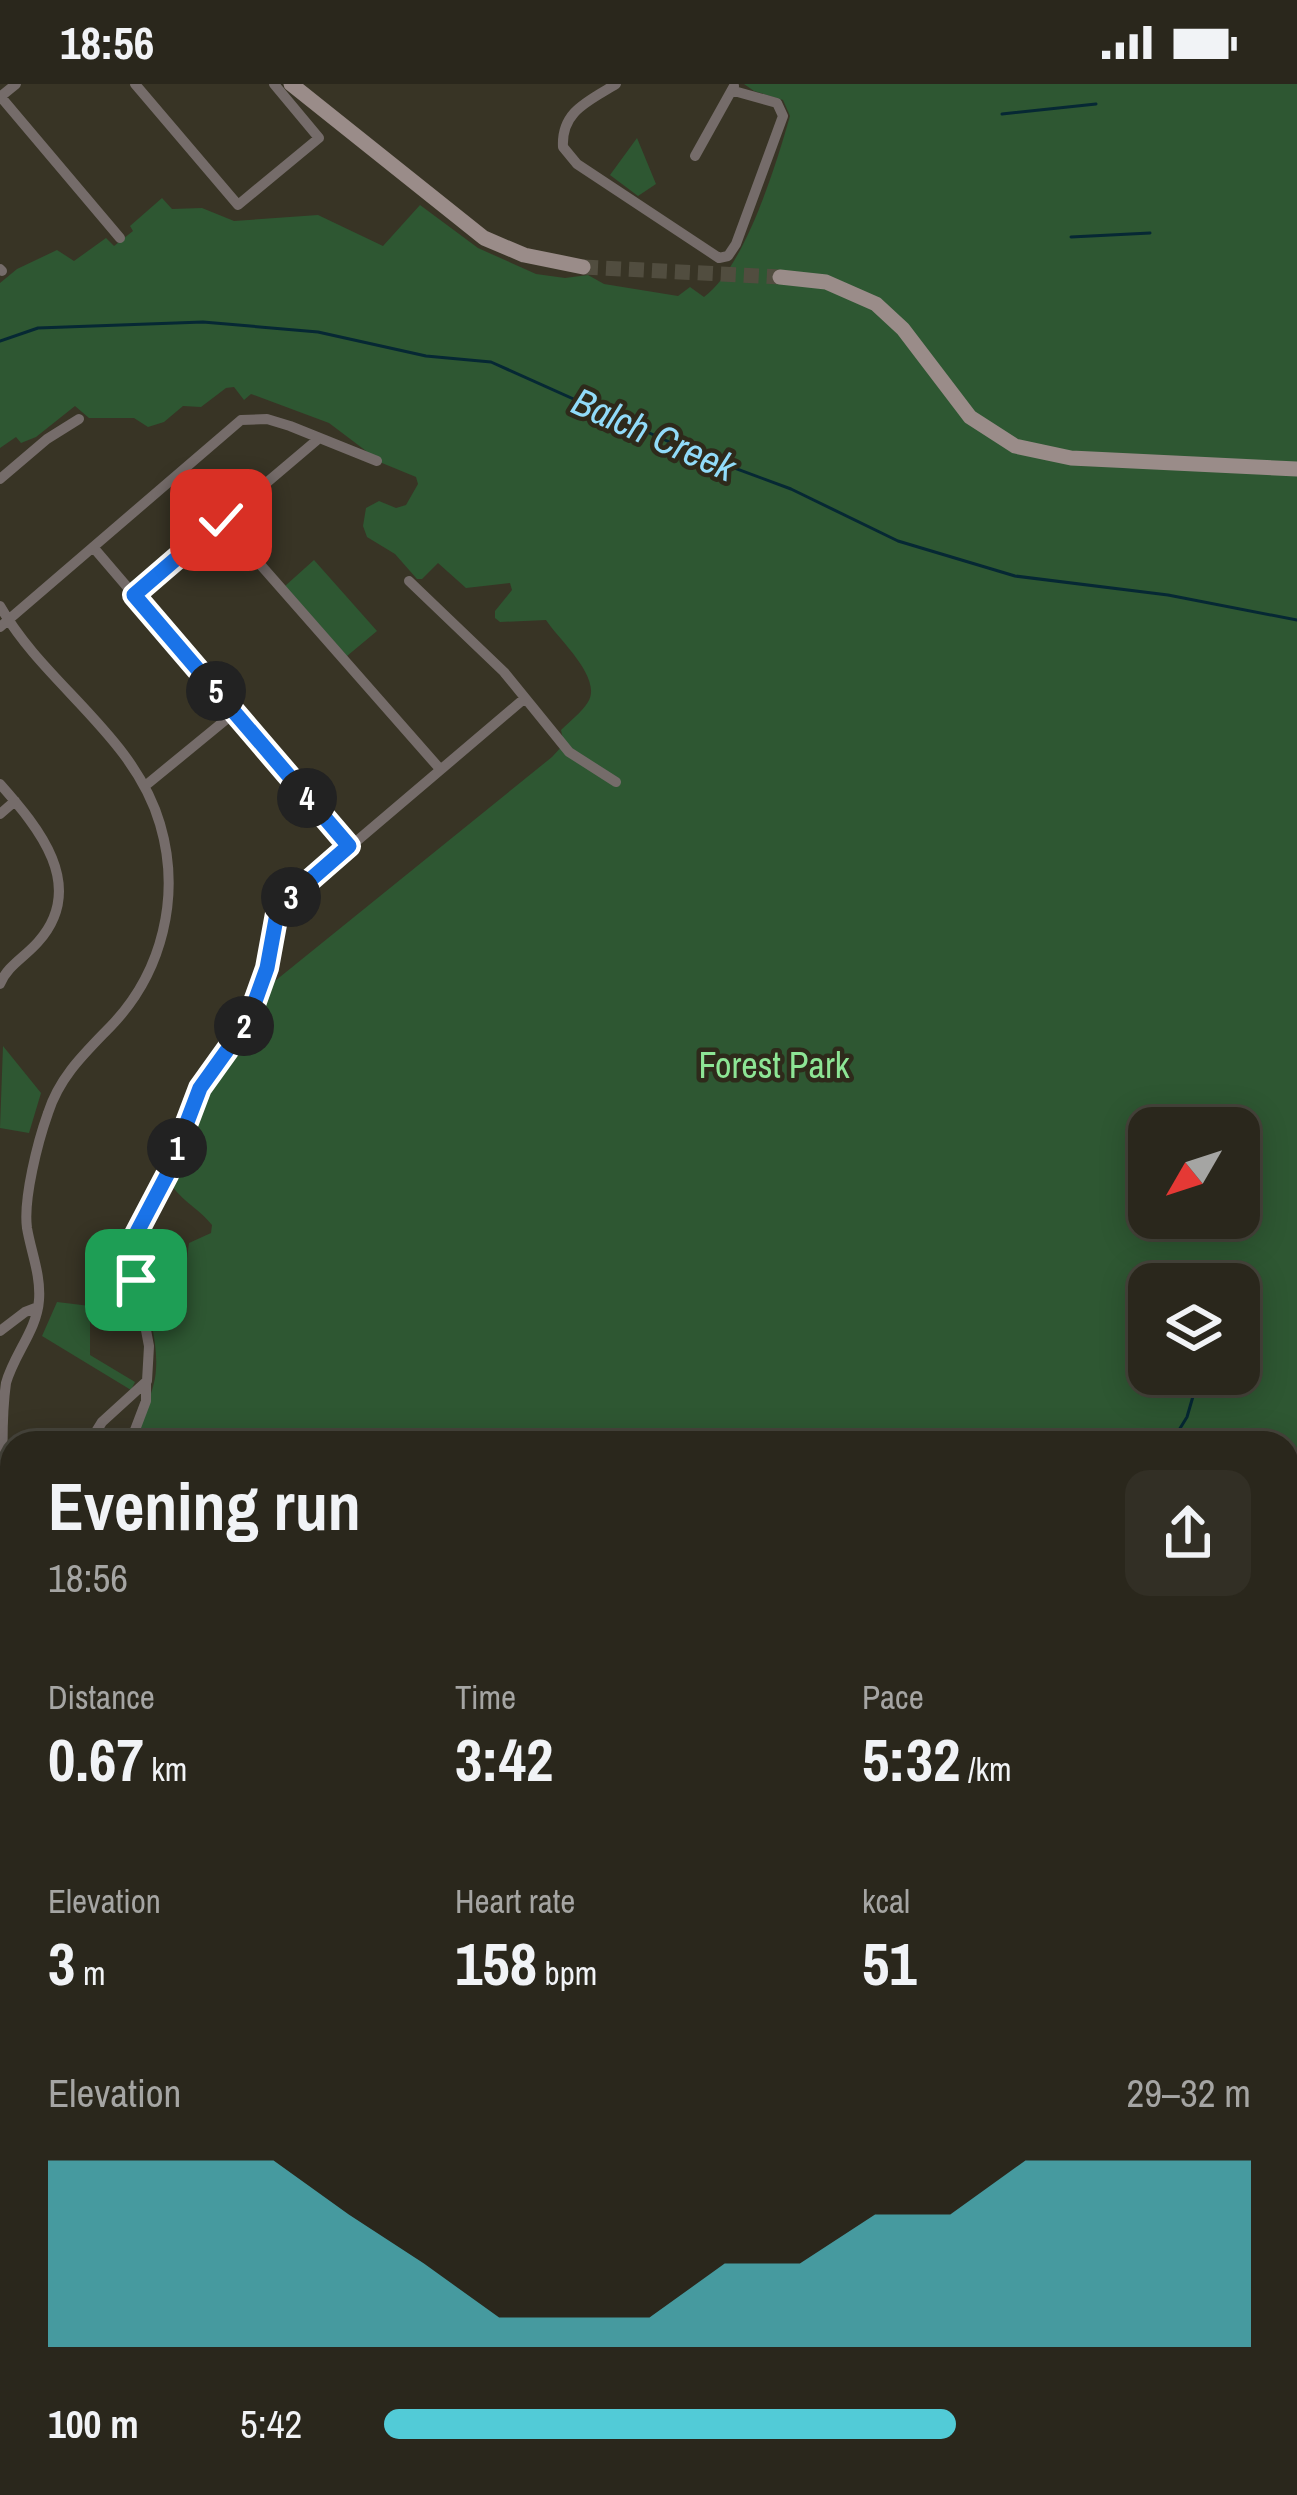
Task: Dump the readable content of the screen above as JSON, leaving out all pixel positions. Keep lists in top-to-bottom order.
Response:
{
  "water": ["Balch Creek"],
  "parks": ["Forest Park"],
  "north": "bottom left",
  "page": {
    "status": "18:56",
    "pins": [
      "5",
      "4",
      "3",
      "2",
      "1"
    ],
    "heading": ["Evening run", "18:56"],
    "stats": [
      ["Distance", "0.67 km"],
      ["Time", "3:42"],
      ["Pace", "5:32 /km"],
      ["Elevation", "3 m"],
      ["Heart rate", "158 bpm"],
      ["kcal", "51"]
    ],
    "chart": ["Elevation", "29–32 m"],
    "list": [
      {
        "name": "100 m",
        "note": "5:42"
      }
    ]
  }
}
